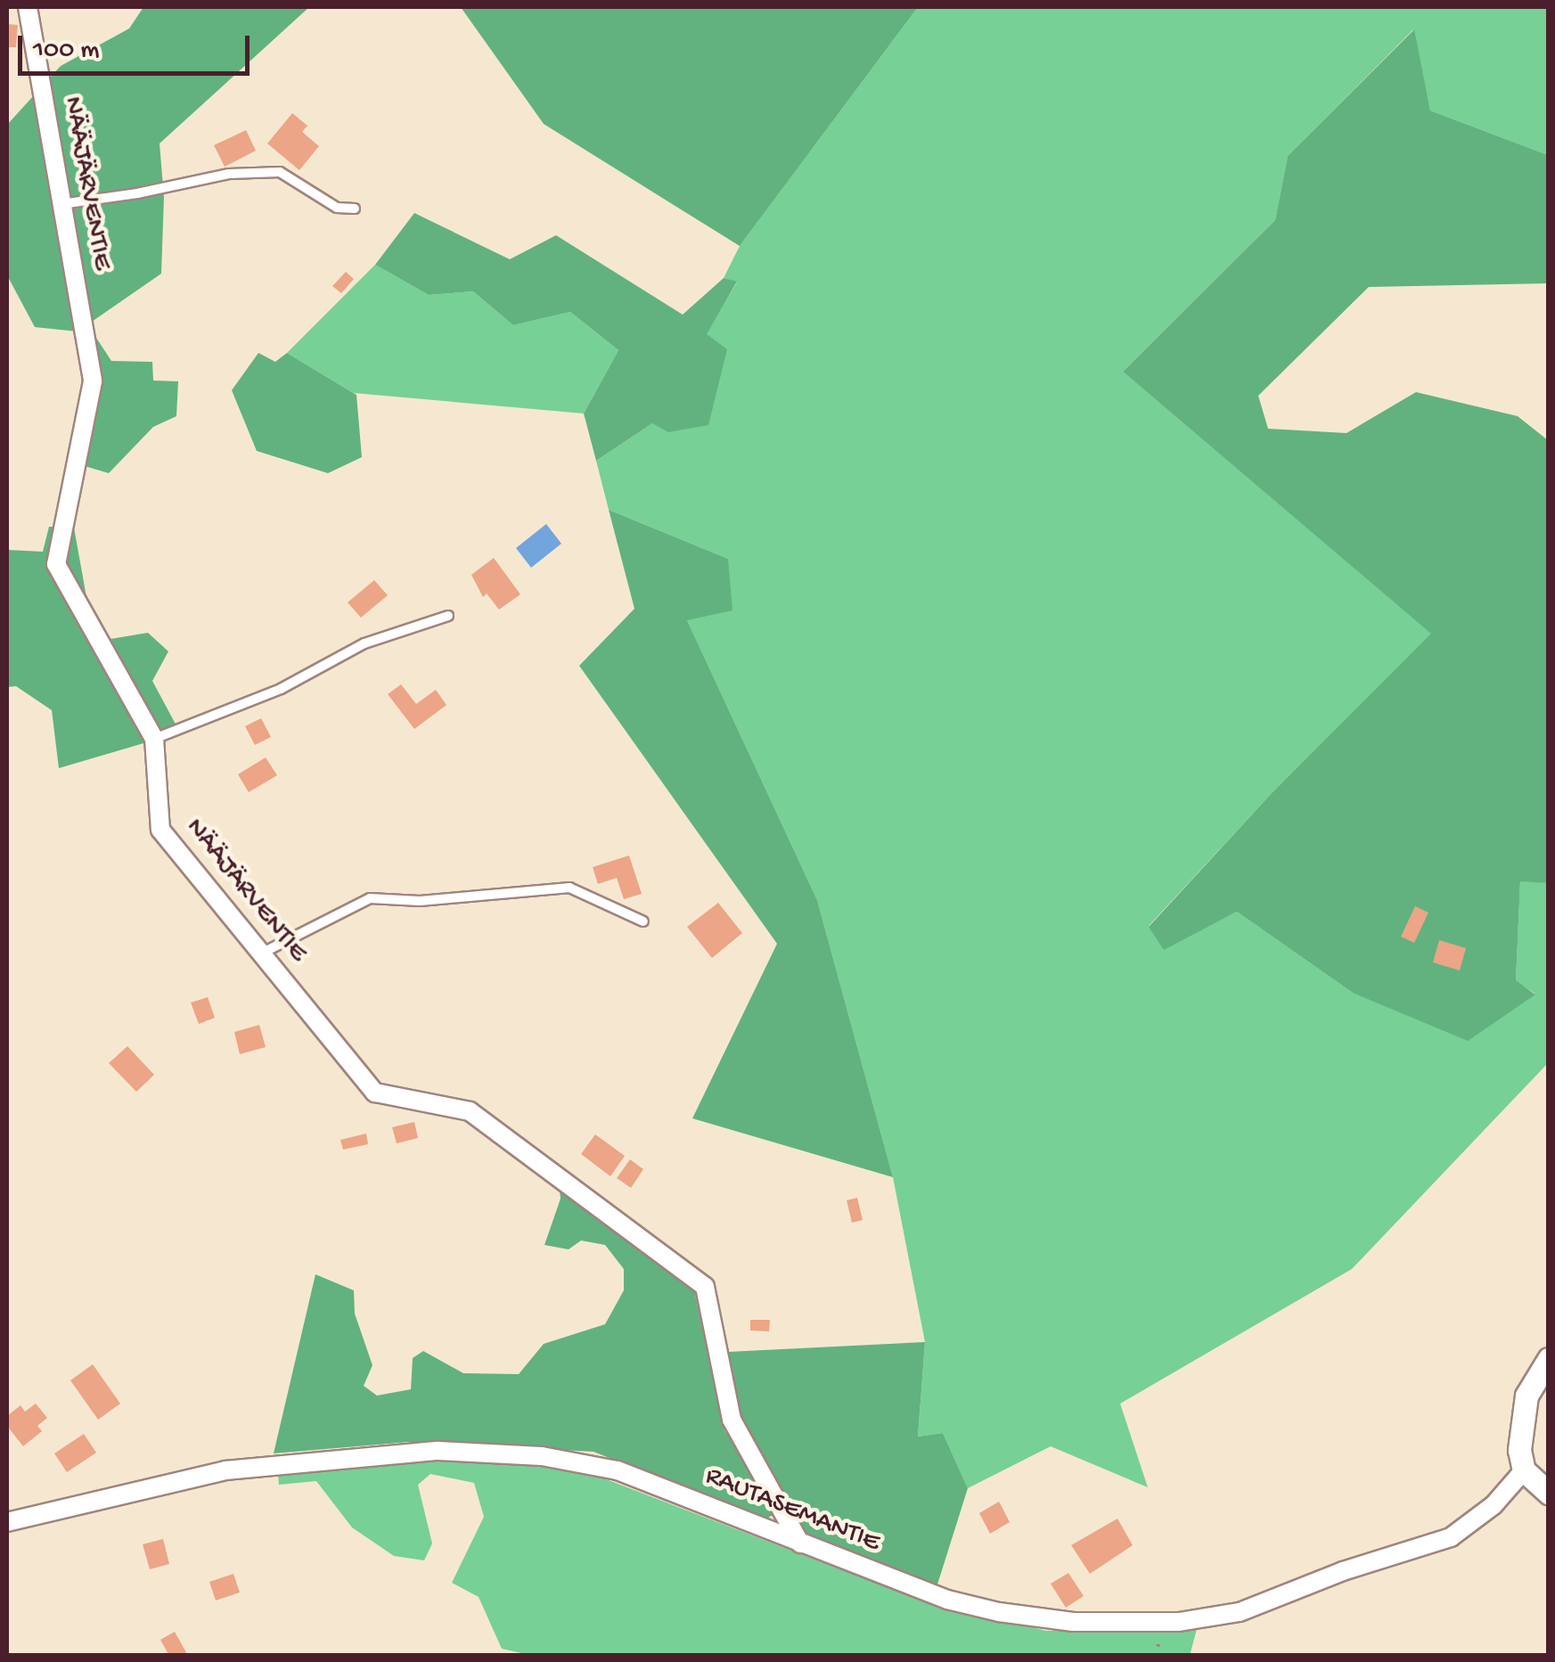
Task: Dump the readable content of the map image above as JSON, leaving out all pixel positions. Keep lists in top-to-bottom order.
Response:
{
  "streets": {
    "street": ["NÄÄJÄRVENTIE", "RAUTASEMANTIE"]
  },
  "crossings": [
    ["NÄÄJÄRVENTIE", "RAUTASEMANTIE"]
  ],
  "scale_bar": "100 m"
}
